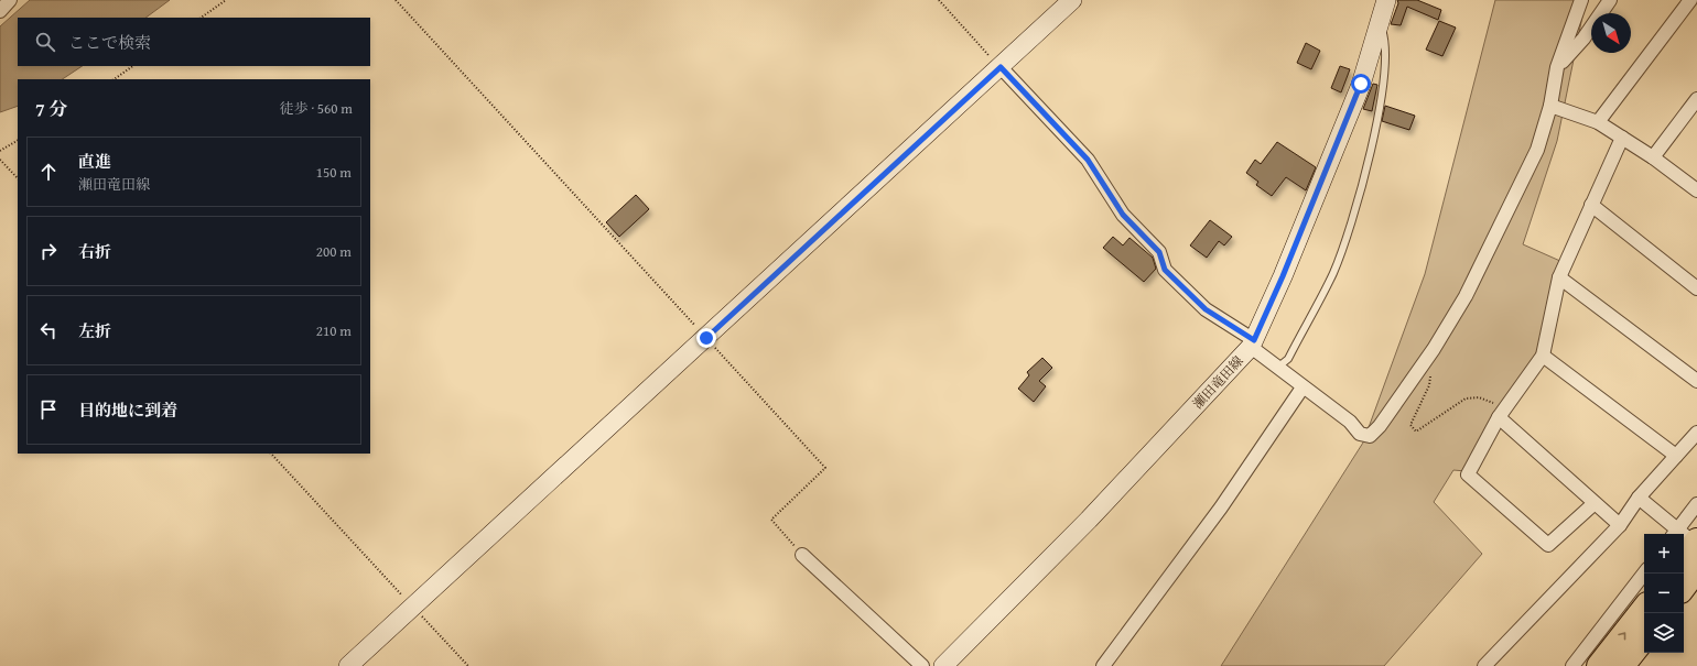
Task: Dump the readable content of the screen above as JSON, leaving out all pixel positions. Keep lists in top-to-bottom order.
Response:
{
  "streets": {
    "street": ["瀬田竜田線"]
  },
  "north": "bottom right",
  "page": {
    "search": "ここで検索",
    "heading": ["7 分", "徒歩 · 560 m"],
    "list": [
      ["直進", "瀬田竜田線", "150 m"],
      ["右折", "200 m"],
      ["左折", "210 m"],
      "目的地に到着"
    ],
    "map_buttons": ["+", "−"]
  }
}
